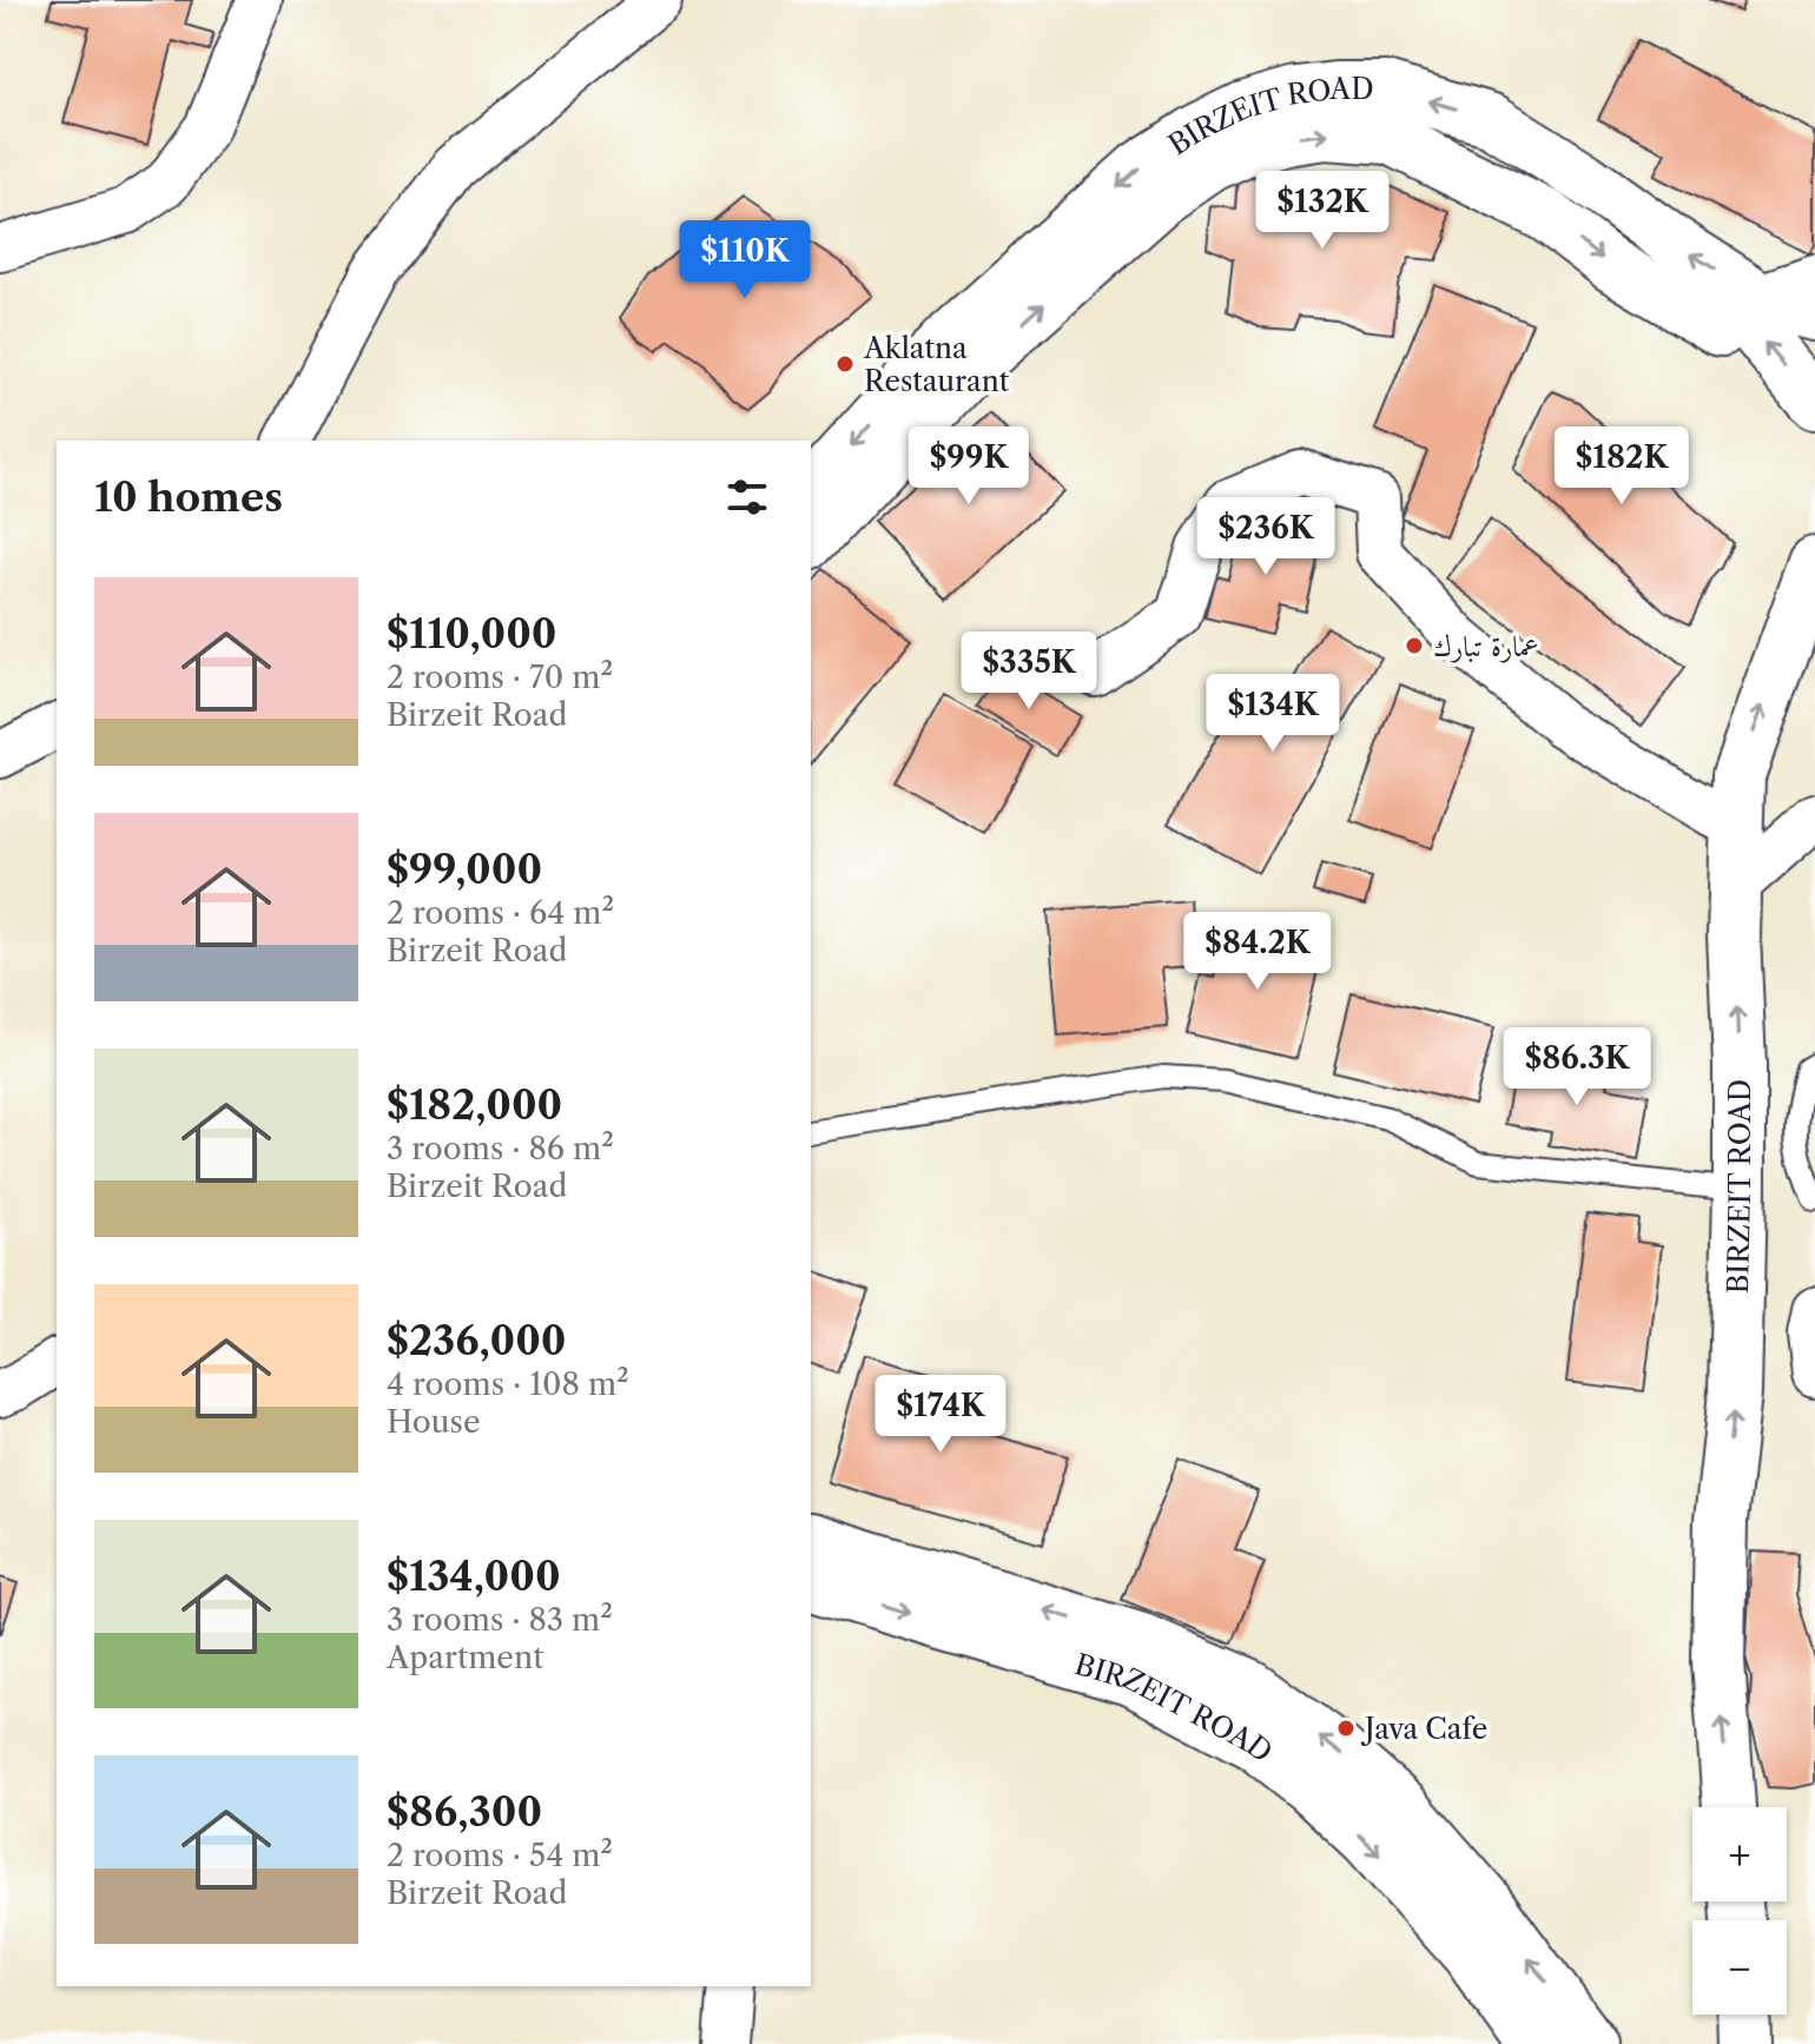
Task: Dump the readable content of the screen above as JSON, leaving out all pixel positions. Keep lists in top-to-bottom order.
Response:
{
  "streets": {
    "main road": ["BIRZEIT ROAD"]
  },
  "places": ["Aklatna Restaurant", "عمارة تبارك", "Java Cafe"],
  "page": {
    "price": [
      "$132K",
      "$110K",
      "$99K",
      "$182K",
      "$236K",
      "$335K",
      "$134K",
      "$84.2K",
      "$86.3K",
      "$174K"
    ],
    "heading": "10 homes",
    "list": [
      {
        "name": "$110,000",
        "note": "2 rooms · 70 m² · Birzeit Road"
      },
      {
        "name": "$99,000",
        "note": "2 rooms · 64 m² · Birzeit Road"
      },
      {
        "name": "$182,000",
        "note": "3 rooms · 86 m² · Birzeit Road"
      },
      {
        "name": "$236,000",
        "note": "4 rooms · 108 m² · House"
      },
      {
        "name": "$134,000",
        "note": "3 rooms · 83 m² · Apartment"
      },
      {
        "name": "$86,300",
        "note": "2 rooms · 54 m² · Birzeit Road"
      }
    ],
    "map_buttons": ["+", "−"]
  }
}
